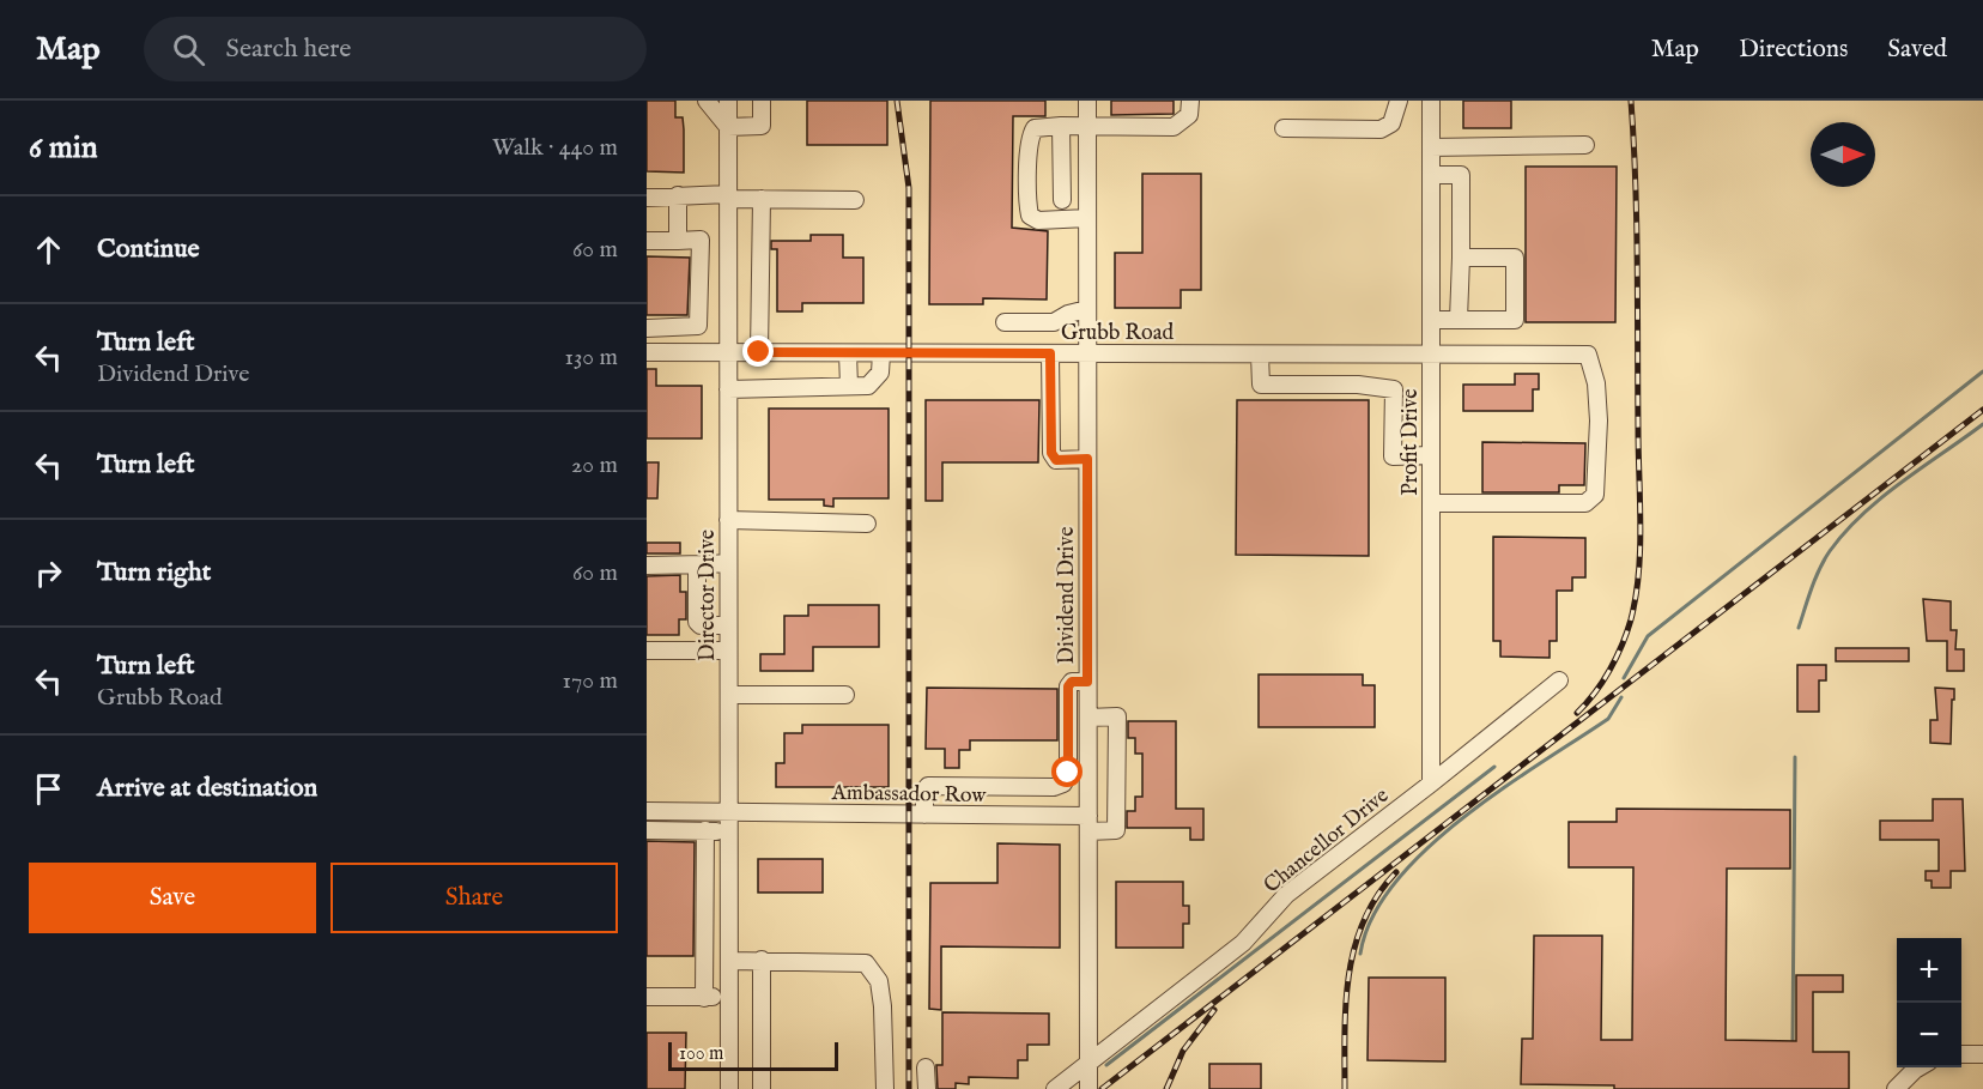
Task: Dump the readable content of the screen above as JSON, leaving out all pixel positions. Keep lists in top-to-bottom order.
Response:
{
  "streets": {
    "street": [
      "Grubb Road",
      "Profit Drive",
      "Director Drive",
      "Dividend Drive",
      "Ambassador Row",
      "Chancellor Drive"
    ]
  },
  "crossings": [
    ["Grubb Road", "Profit Drive"],
    ["Grubb Road", "Director Drive"],
    ["Grubb Road", "Dividend Drive"],
    ["Profit Drive", "Chancellor Drive"],
    ["Director Drive", "Ambassador Row"],
    ["Dividend Drive", "Ambassador Row"],
    ["Dividend Drive", "Chancellor Drive"]
  ],
  "scale_bar": "100 m",
  "north": "right",
  "page": {
    "header": "Map",
    "search": "Search here",
    "nav": ["Map", "Directions", "Saved"],
    "heading": ["6 min", "Walk · 440 m"],
    "list": [
      ["Continue", "60 m"],
      ["Turn left", "Dividend Drive", "130 m"],
      ["Turn left", "20 m"],
      ["Turn right", "60 m"],
      ["Turn left", "Grubb Road", "170 m"],
      "Arrive at destination"
    ],
    "buttons": ["Save", "Share"],
    "map_buttons": ["+", "−"],
    "scale": "100 m"
  }
}
